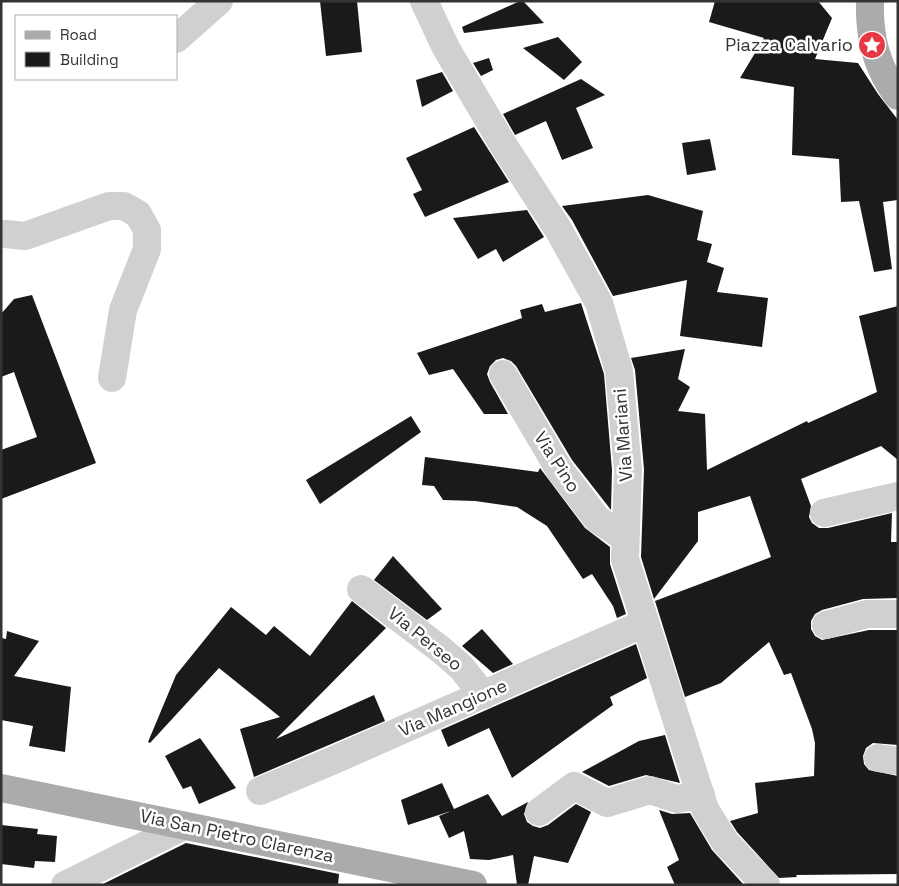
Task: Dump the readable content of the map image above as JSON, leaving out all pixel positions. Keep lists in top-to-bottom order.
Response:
{
  "streets": {
    "main road": ["Via San Pietro Clarenza"],
    "street": [
      "Via Mariani",
      "Via Pino",
      "Via Perseo",
      "Via Mangione"
    ]
  },
  "crossings": [
    ["Via Mariani", "Via Pino"],
    ["Via Mariani", "Via Mangione"],
    ["Via Perseo", "Via Mangione"]
  ],
  "places": {
    "place": ["Piazza Calvario"]
  },
  "legend": ["Road", "Building"]
}
